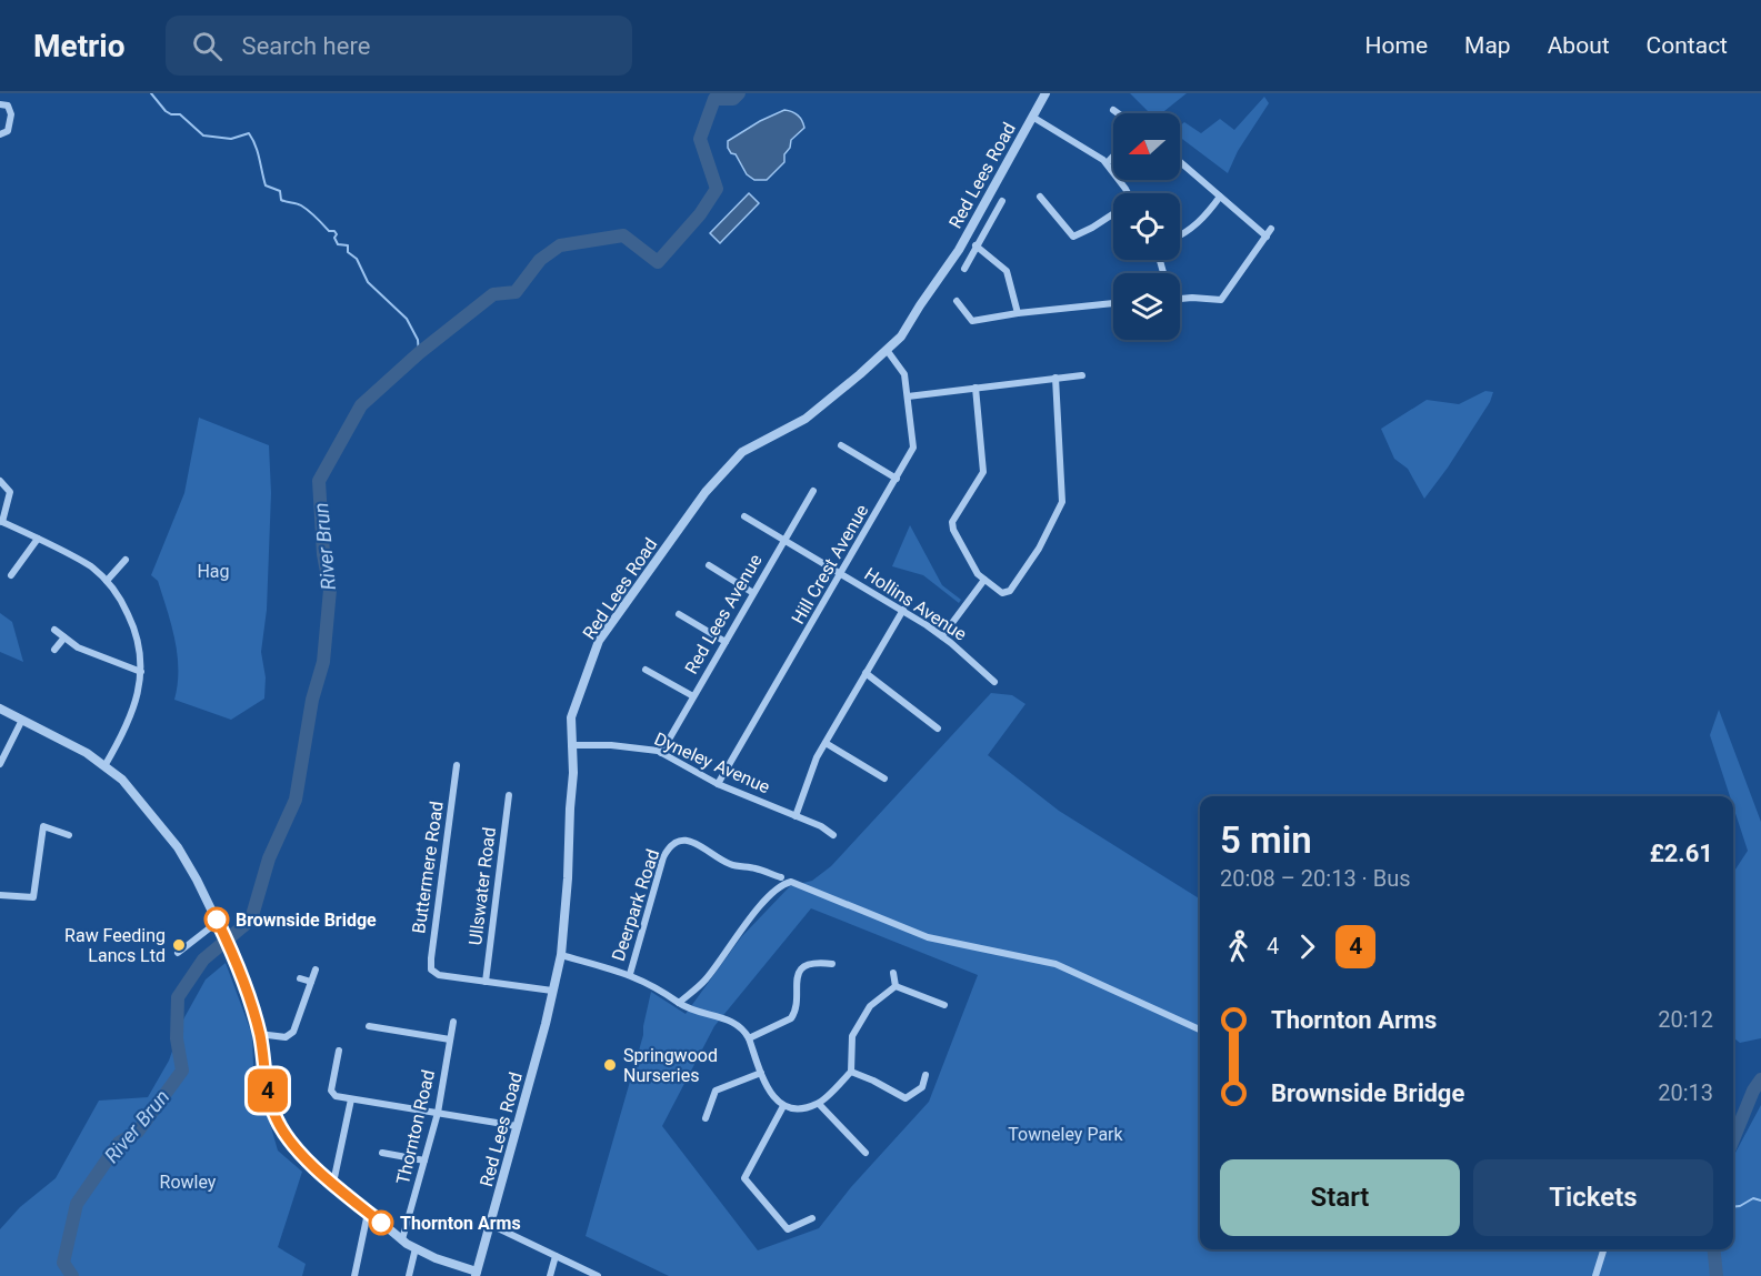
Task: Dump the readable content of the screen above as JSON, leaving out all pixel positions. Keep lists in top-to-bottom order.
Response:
{
  "streets": {
    "street": [
      "Red Lees Road",
      "Hill Crest Avenue",
      "Hollins Avenue",
      "Red Lees Avenue",
      "Dyneley Avenue",
      "Buttermere Road",
      "Ullswater Road",
      "Deerpark Road",
      "Thornton Road"
    ]
  },
  "crossings": [
    ["Red Lees Road", "Hill Crest Avenue"],
    ["Red Lees Road", "Dyneley Avenue"],
    ["Hill Crest Avenue", "Hollins Avenue"],
    ["Hill Crest Avenue", "Dyneley Avenue"],
    ["Hollins Avenue", "Red Lees Avenue"],
    ["Red Lees Avenue", "Dyneley Avenue"],
    ["Buttermere Road", "Ullswater Road"]
  ],
  "water": ["River Brun"],
  "parks": ["Hag", "Towneley Park", "Rowley"],
  "places": [
    "Brownside Bridge",
    "Raw Feeding Lancs Ltd",
    "Springwood Nurseries",
    "Thornton Arms"
  ],
  "lines": ["bus line 4"],
  "north": "left",
  "page": {
    "header": "Metrio",
    "search": "Search here",
    "nav": [
      "Home",
      "Map",
      "About",
      "Contact"
    ],
    "on_map": "4",
    "heading": ["5 min", "20:08 – 20:13 · Bus", "£2.61"],
    "legs": ["4", "4"],
    "list": [
      {
        "name": "Thornton Arms",
        "value": "20:12"
      },
      {
        "name": "Brownside Bridge",
        "value": "20:13"
      }
    ],
    "buttons": ["Start", "Tickets"]
  }
}
